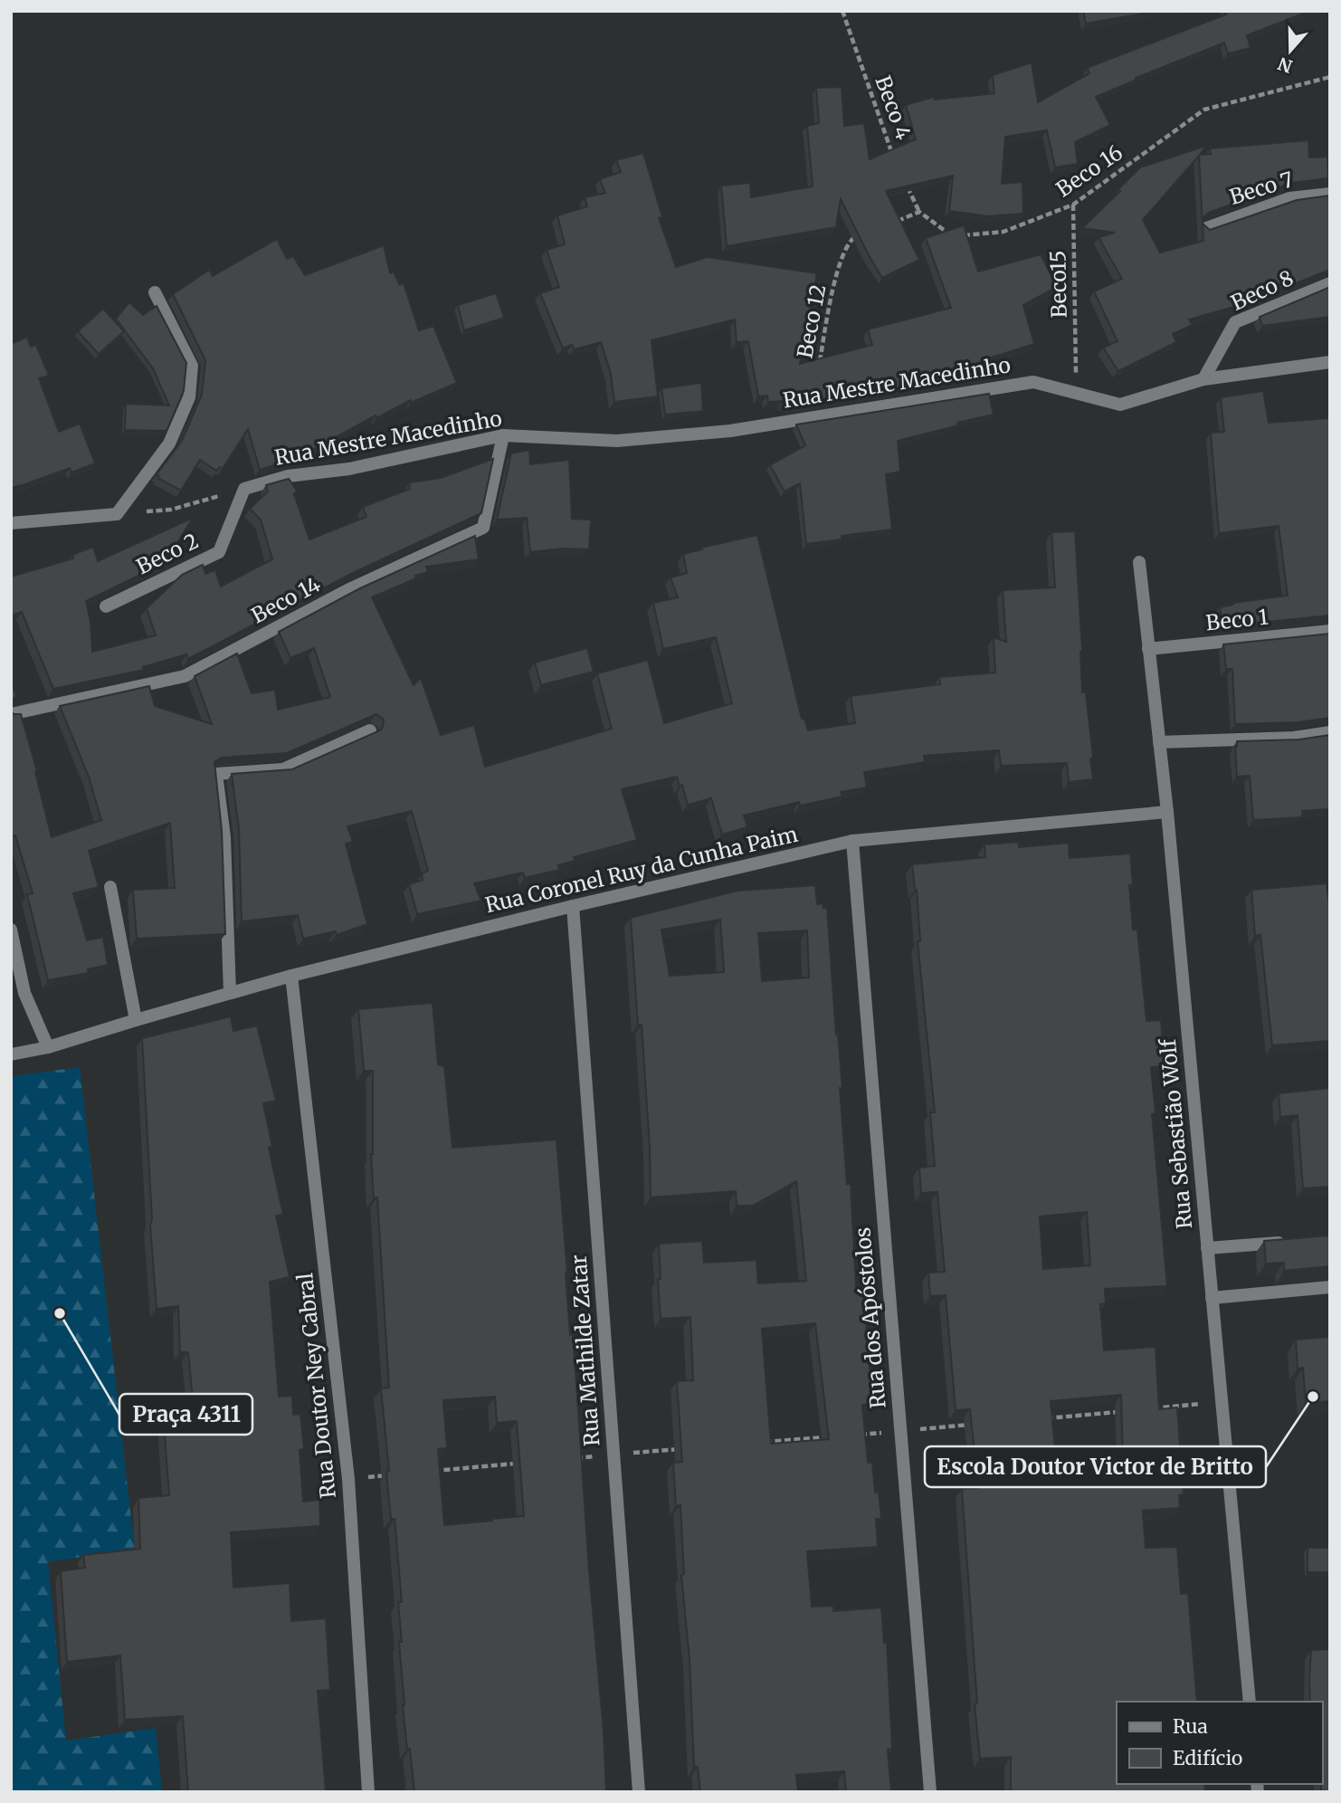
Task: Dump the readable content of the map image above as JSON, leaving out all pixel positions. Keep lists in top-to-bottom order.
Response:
{
  "streets": {
    "street": [
      "Beco 7",
      "Beco 8",
      "Rua Mestre Macedinho",
      "Beco 2",
      "Beco 14",
      "Beco 1",
      "Rua Coronel Ruy da Cunha Paim",
      "Rua Sebastião Wolf",
      "Rua dos Apóstolos",
      "Rua Mathilde Zatar",
      "Rua Doutor Ney Cabral"
    ],
    "path": [
      "Beco 4",
      "Beco 16",
      "Beco15",
      "Beco 12"
    ]
  },
  "crossings": [
    ["Beco 16", "Beco15"],
    ["Beco 8", "Rua Mestre Macedinho"],
    ["Rua Mestre Macedinho", "Beco 2"],
    ["Rua Mestre Macedinho", "Beco 14"],
    ["Beco 1", "Rua Sebastião Wolf"],
    ["Rua Coronel Ruy da Cunha Paim", "Rua Sebastião Wolf"],
    ["Rua Coronel Ruy da Cunha Paim", "Rua dos Apóstolos"],
    ["Rua Coronel Ruy da Cunha Paim", "Rua Mathilde Zatar"],
    ["Rua Coronel Ruy da Cunha Paim", "Rua Doutor Ney Cabral"]
  ],
  "places": ["Praça 4311", "Escola Doutor Victor de Britto"],
  "legend": ["Rua", "Edifício"],
  "north": "bottom"
}
